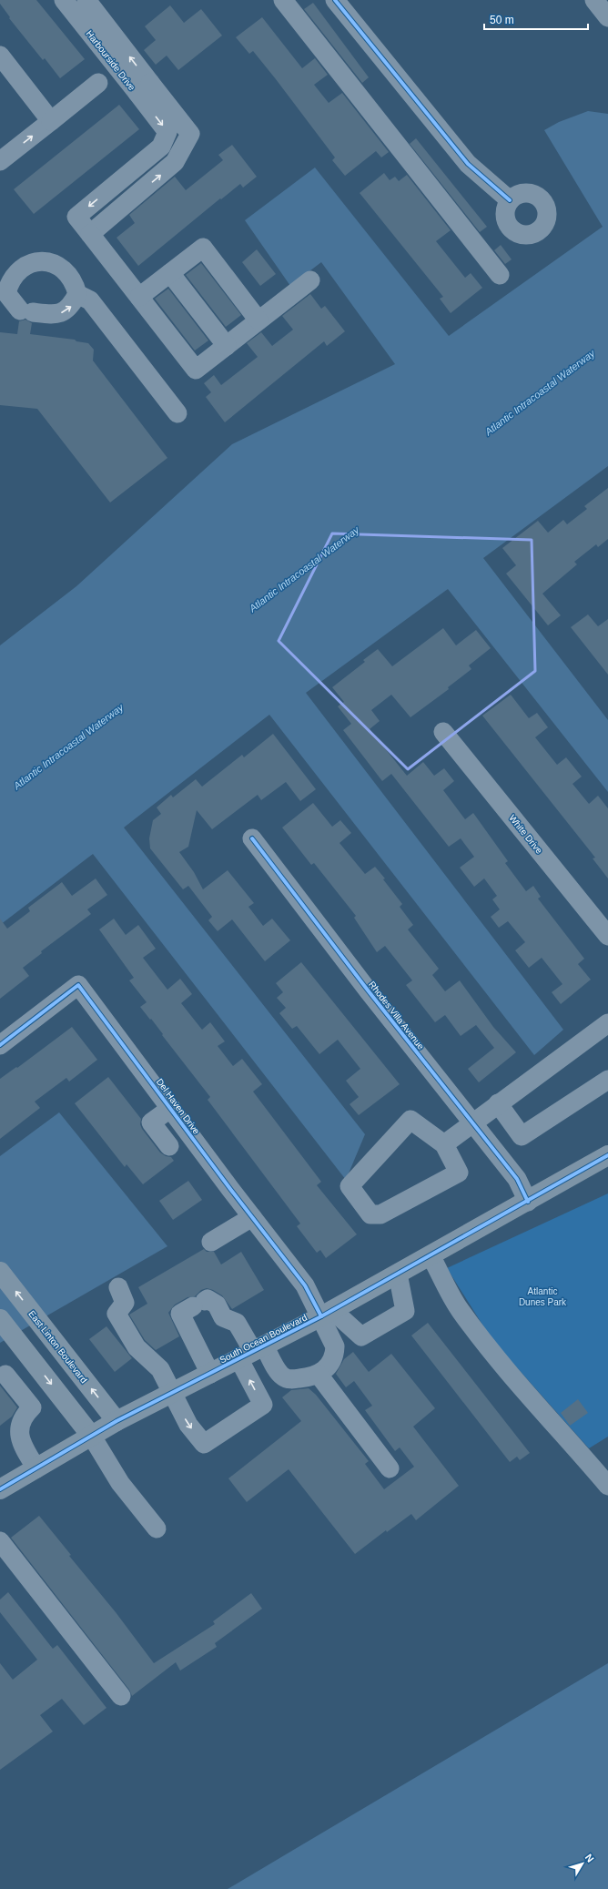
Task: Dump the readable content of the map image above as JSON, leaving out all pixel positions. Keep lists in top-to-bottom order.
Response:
{
  "streets": {
    "main road": ["South Ocean Boulevard", "East Linton Boulevard"],
    "street": [
      "Harbourside Drive",
      "White Drive",
      "Rhodes Villa Avenue",
      "Del Haven Drive"
    ]
  },
  "crossings": [
    ["Rhodes Villa Avenue", "South Ocean Boulevard"],
    ["Del Haven Drive", "South Ocean Boulevard"],
    ["South Ocean Boulevard", "East Linton Boulevard"]
  ],
  "water": ["Atlantic Intracoastal Waterway"],
  "parks": ["Atlantic Dunes Park"],
  "scale_bar": "50 m",
  "north": "top right"
}
